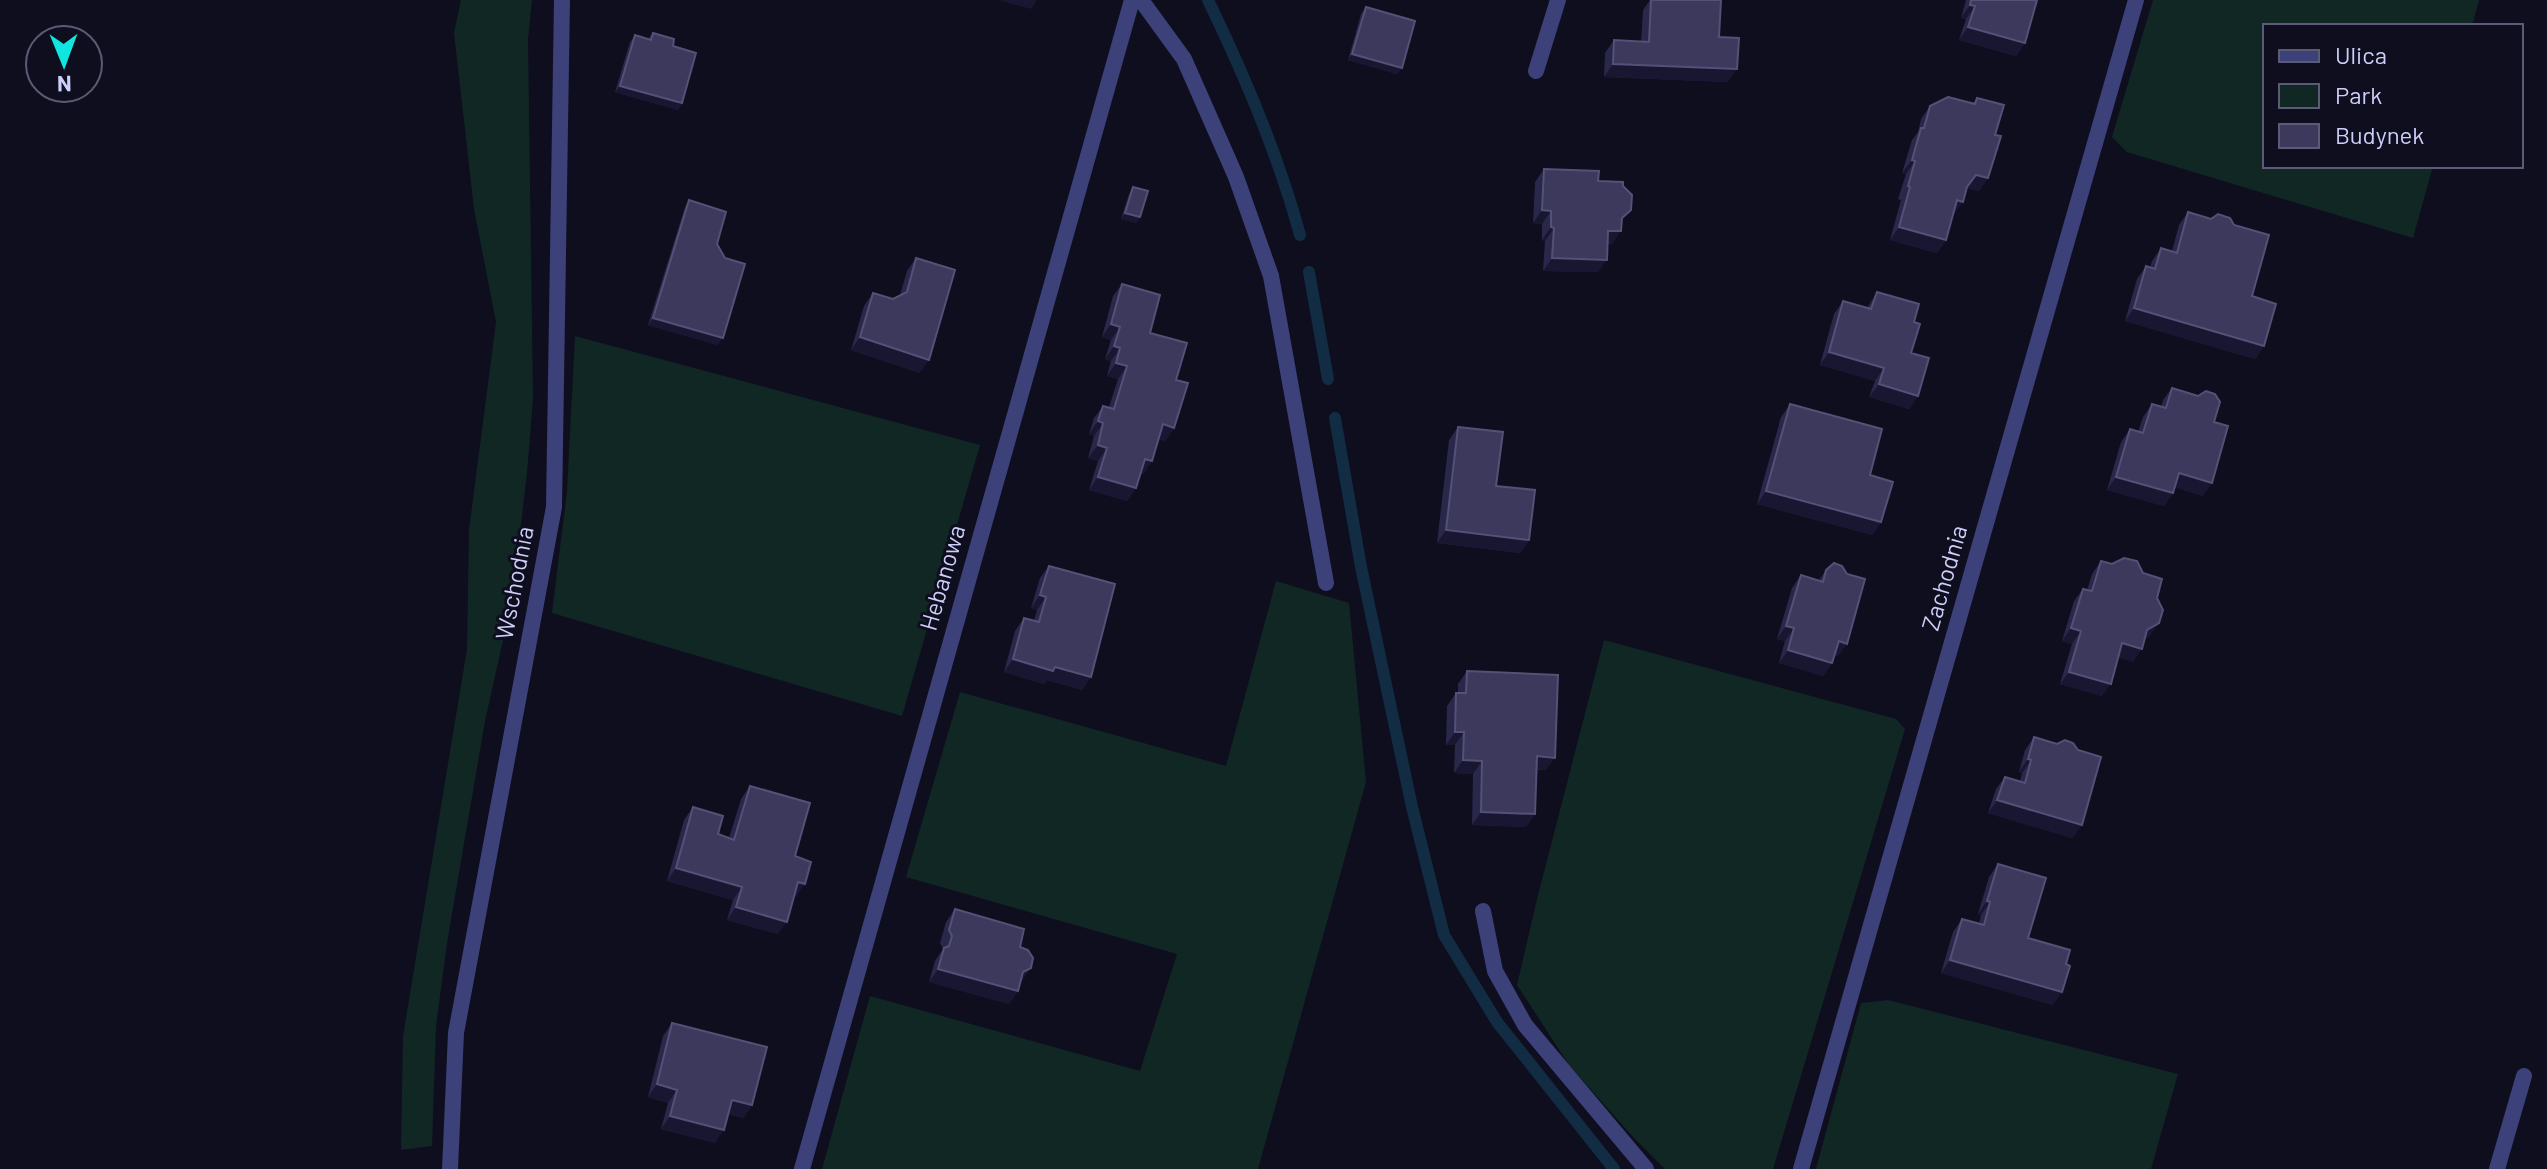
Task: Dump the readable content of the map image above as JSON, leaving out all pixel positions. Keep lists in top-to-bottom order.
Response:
{
  "streets": {
    "street": ["Hebanowa", "Zachodnia", "Wschodnia"]
  },
  "legend": ["Ulica", "Park", "Budynek"],
  "north": "bottom"
}
